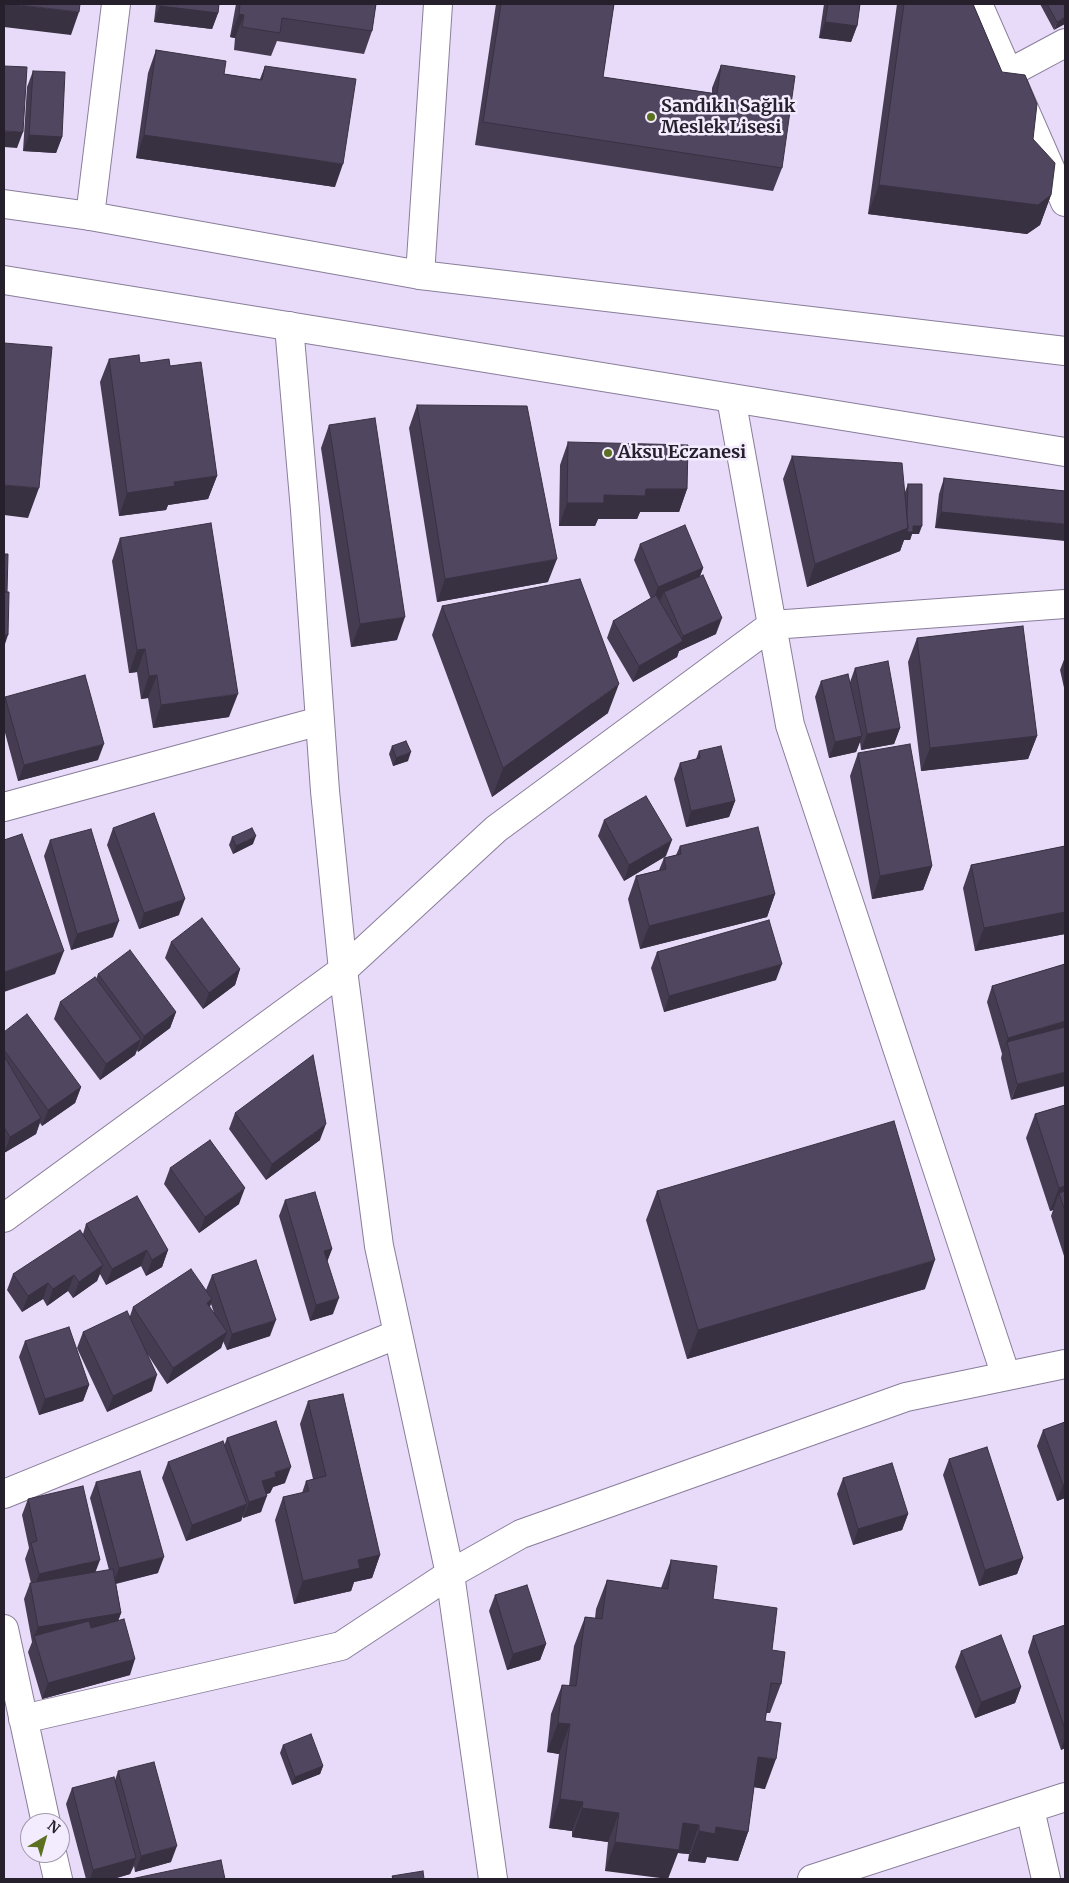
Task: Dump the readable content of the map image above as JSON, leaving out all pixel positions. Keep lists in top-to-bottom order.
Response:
{
  "places": ["Sandıklı Sağlık Meslek Lisesi", "Aksu Eczanesi"],
  "north": "top right"
}
